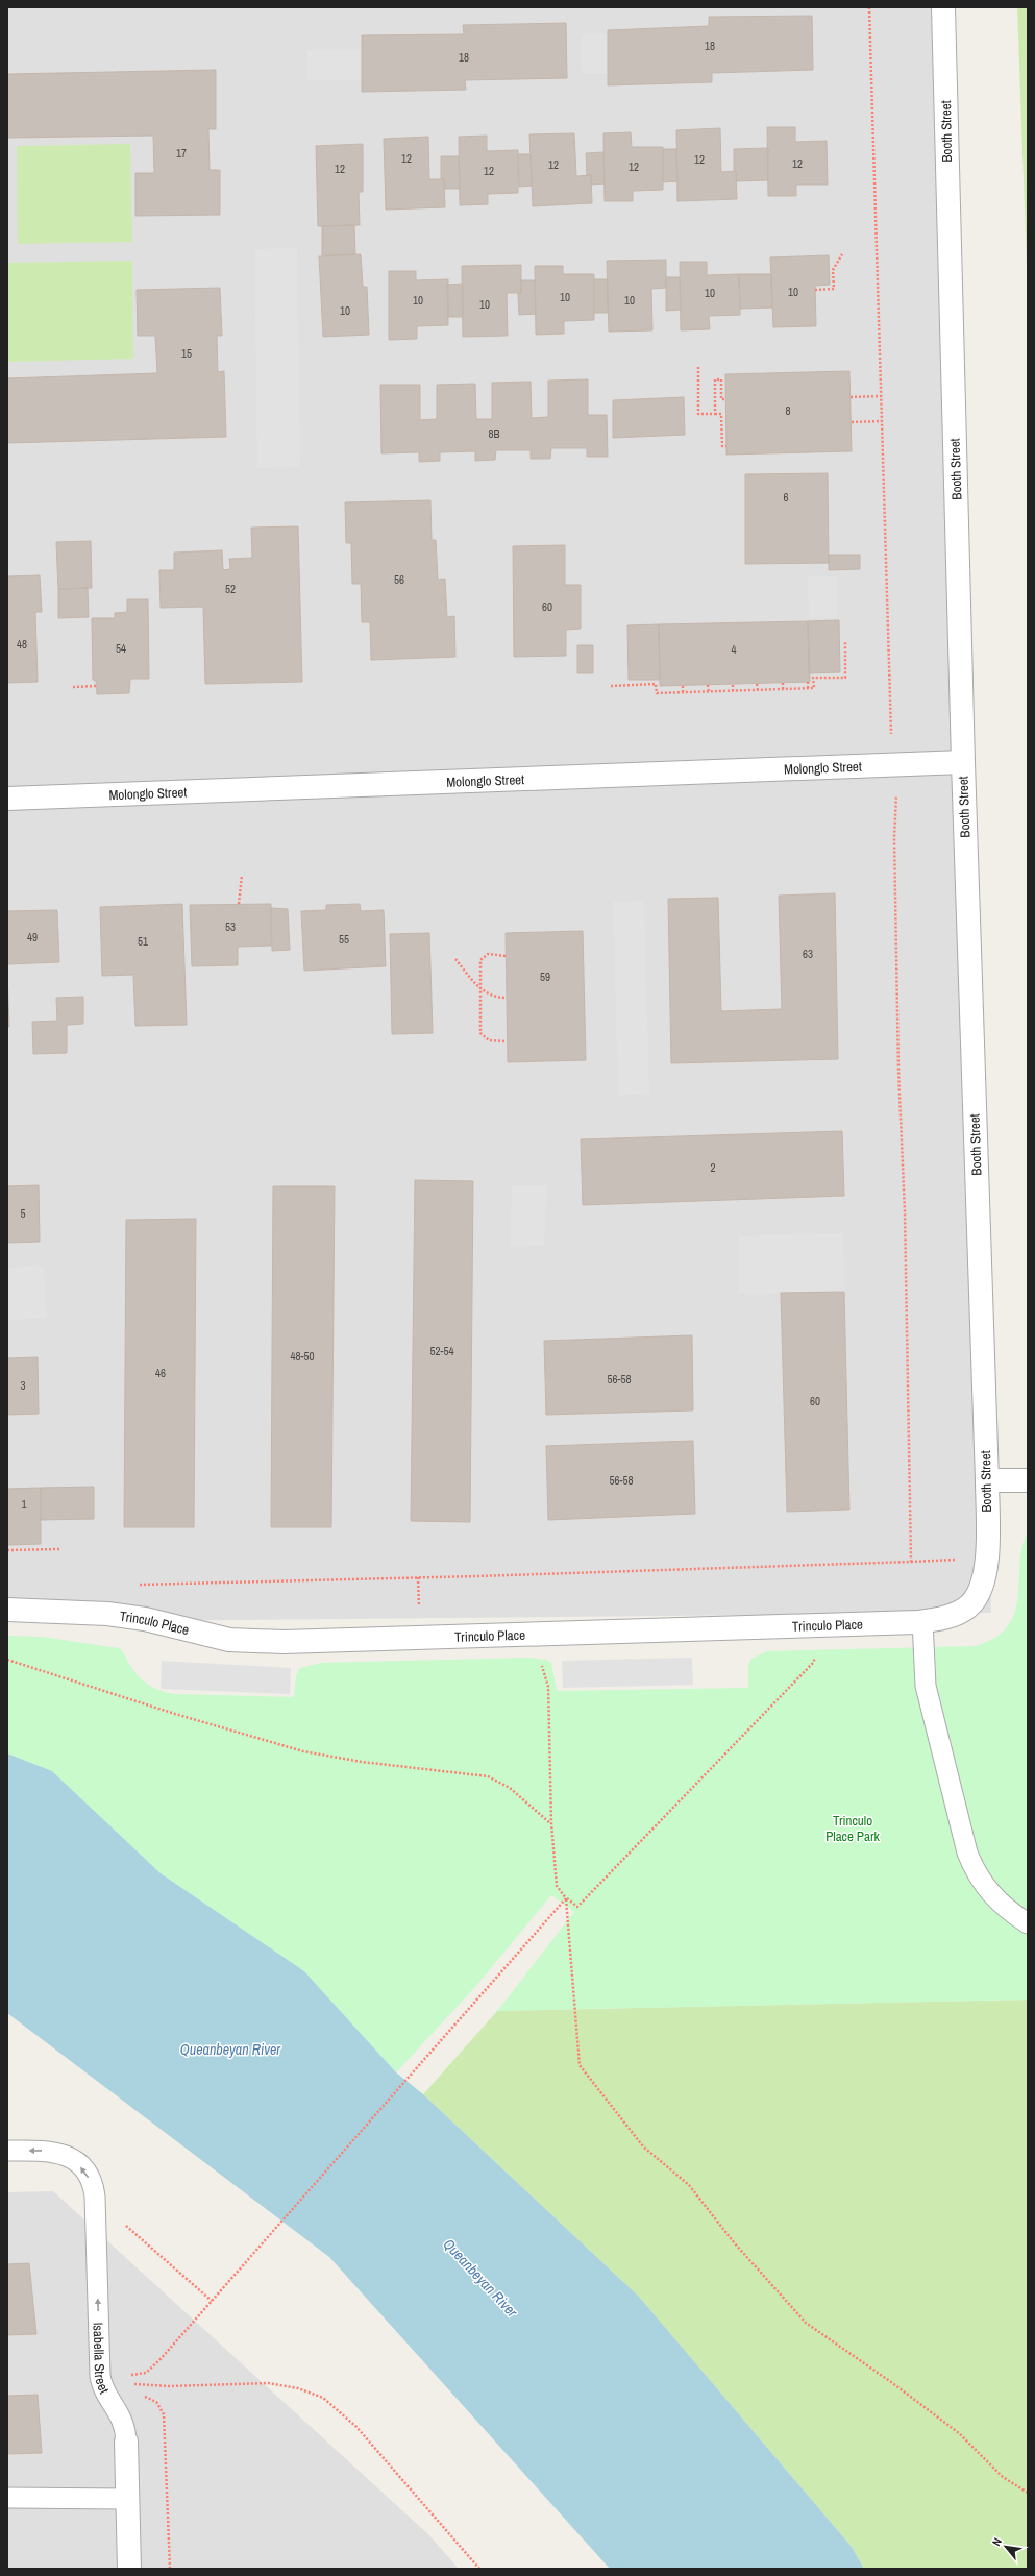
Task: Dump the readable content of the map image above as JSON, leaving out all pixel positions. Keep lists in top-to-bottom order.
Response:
{
  "streets": {
    "street": [
      "Booth Street",
      "Molonglo Street",
      "Trinculo Place",
      "Isabella Street"
    ]
  },
  "crossings": [
    ["Booth Street", "Molonglo Street"],
    ["Booth Street", "Trinculo Place"]
  ],
  "one_way": ["Isabella Street"],
  "water": ["Queanbeyan River"],
  "parks": ["Trinculo Place Park"],
  "house_numbers": [
    "18",
    "18",
    "17",
    "12",
    "12",
    "12",
    "12",
    "12",
    "12",
    "12",
    "10",
    "10",
    "10",
    "10",
    "10",
    "10",
    "10",
    "15",
    "8",
    "8B",
    "6",
    "56",
    "52",
    "60",
    "48",
    "54",
    "4",
    "53",
    "49",
    "55",
    "51",
    "63",
    "59",
    "2",
    "5",
    "52-54",
    "48-50",
    "46",
    "56-58",
    "3",
    "60",
    "56-58",
    "1"
  ],
  "north": "top left"
}
